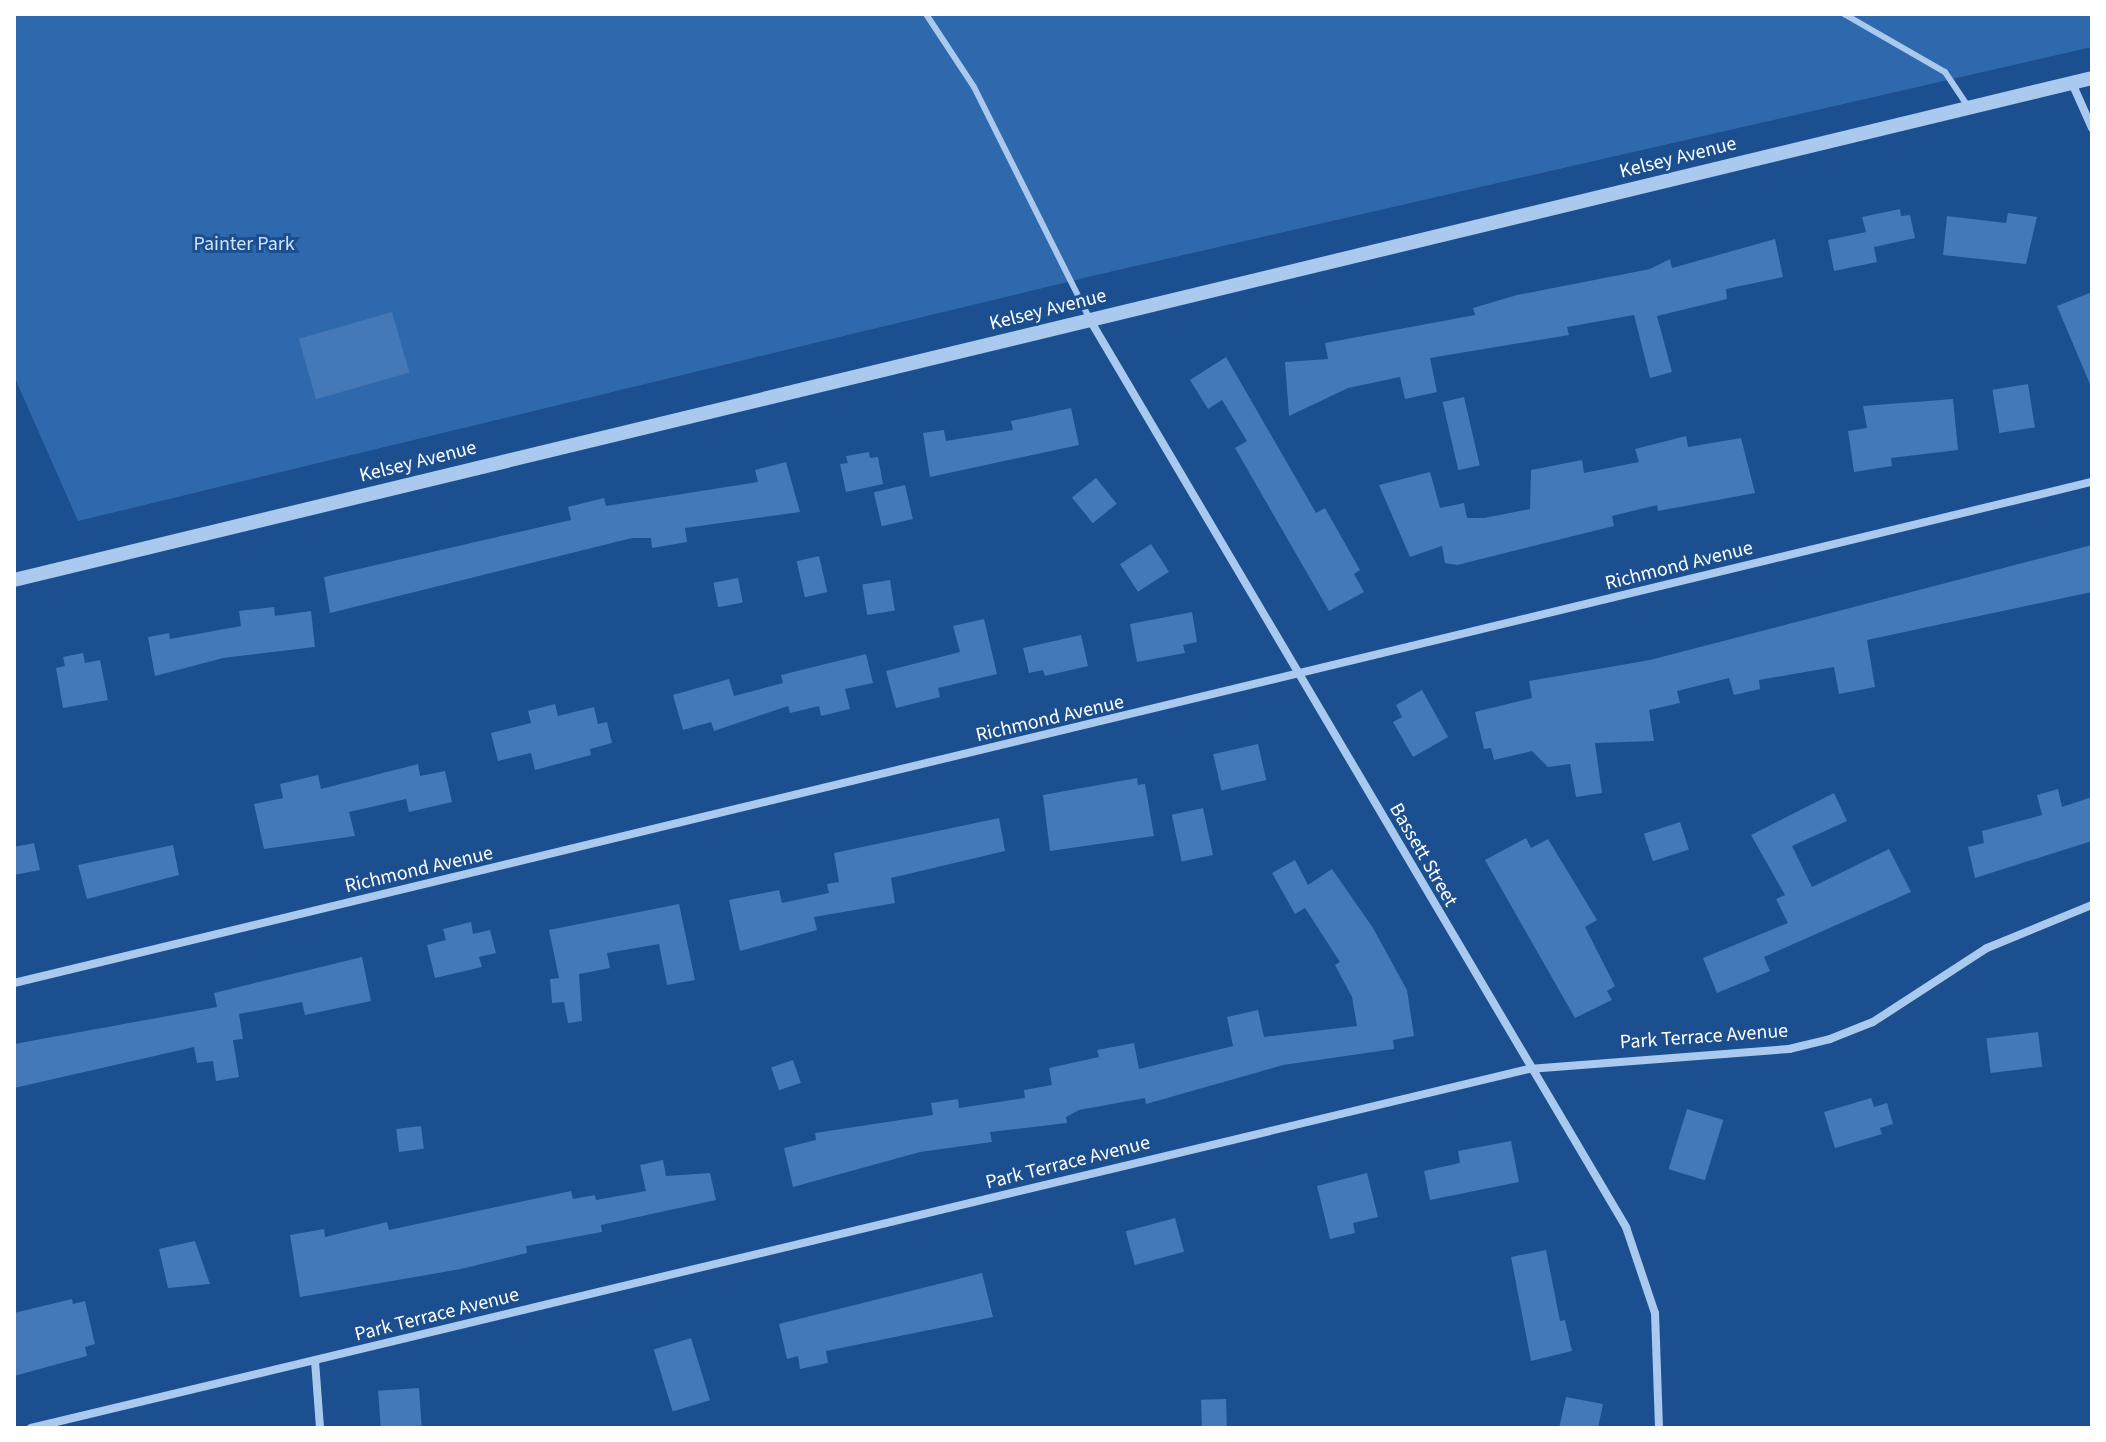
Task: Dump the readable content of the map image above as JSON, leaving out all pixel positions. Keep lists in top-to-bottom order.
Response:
{
  "streets": {
    "street": [
      "Kelsey Avenue",
      "Richmond Avenue",
      "Bassett Street",
      "Park Terrace Avenue"
    ]
  },
  "crossings": [
    ["Kelsey Avenue", "Bassett Street"],
    ["Richmond Avenue", "Bassett Street"],
    ["Bassett Street", "Park Terrace Avenue"]
  ],
  "parks": ["Painter Park"]
}
